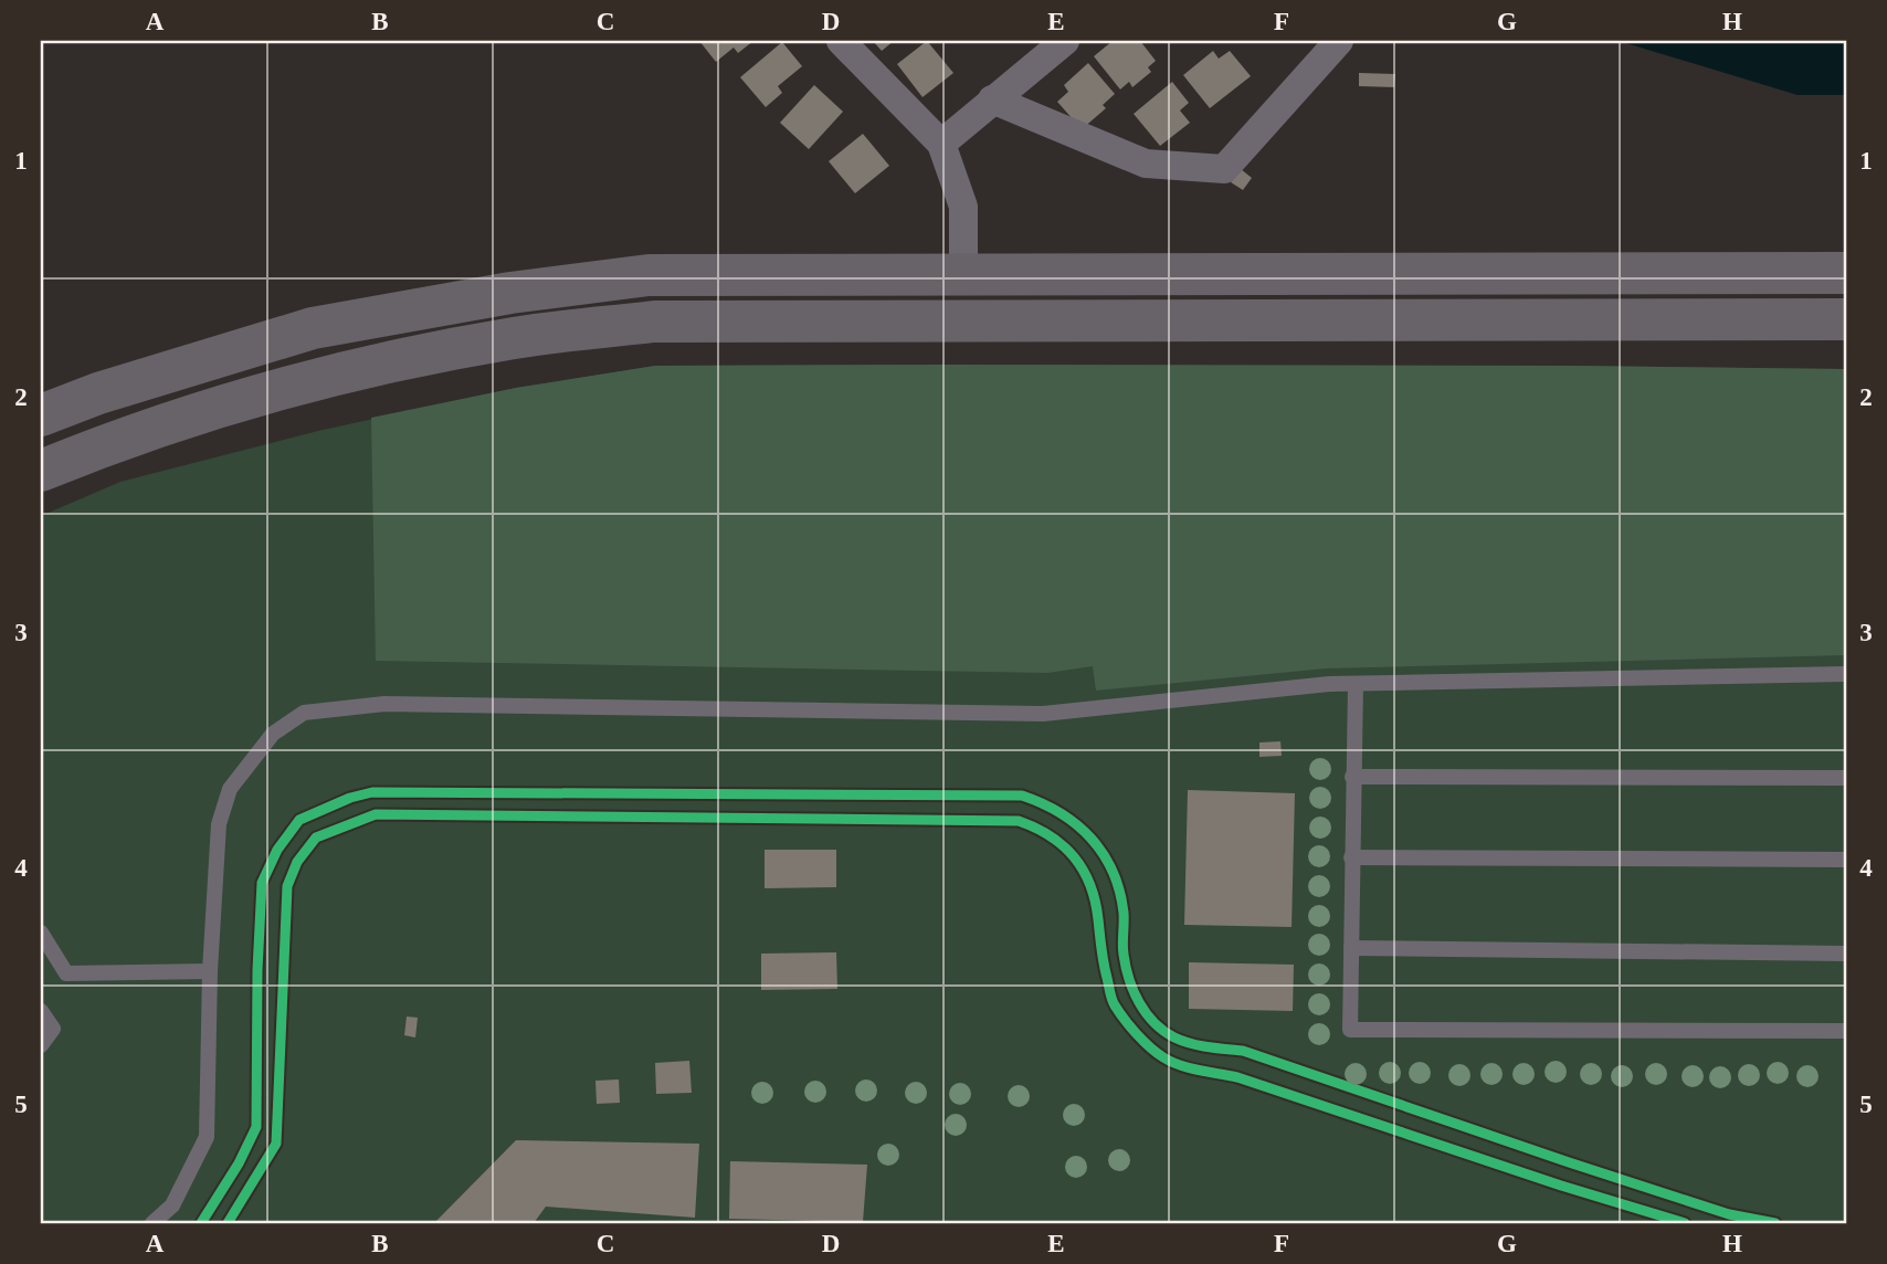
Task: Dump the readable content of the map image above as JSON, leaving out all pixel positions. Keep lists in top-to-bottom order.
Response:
{
  "grid": {
    "columns": [
      "A",
      "B",
      "C",
      "D",
      "E",
      "F",
      "G",
      "H"
    ],
    "rows": [
      "1",
      "2",
      "3",
      "4",
      "5"
    ]
  }
}
